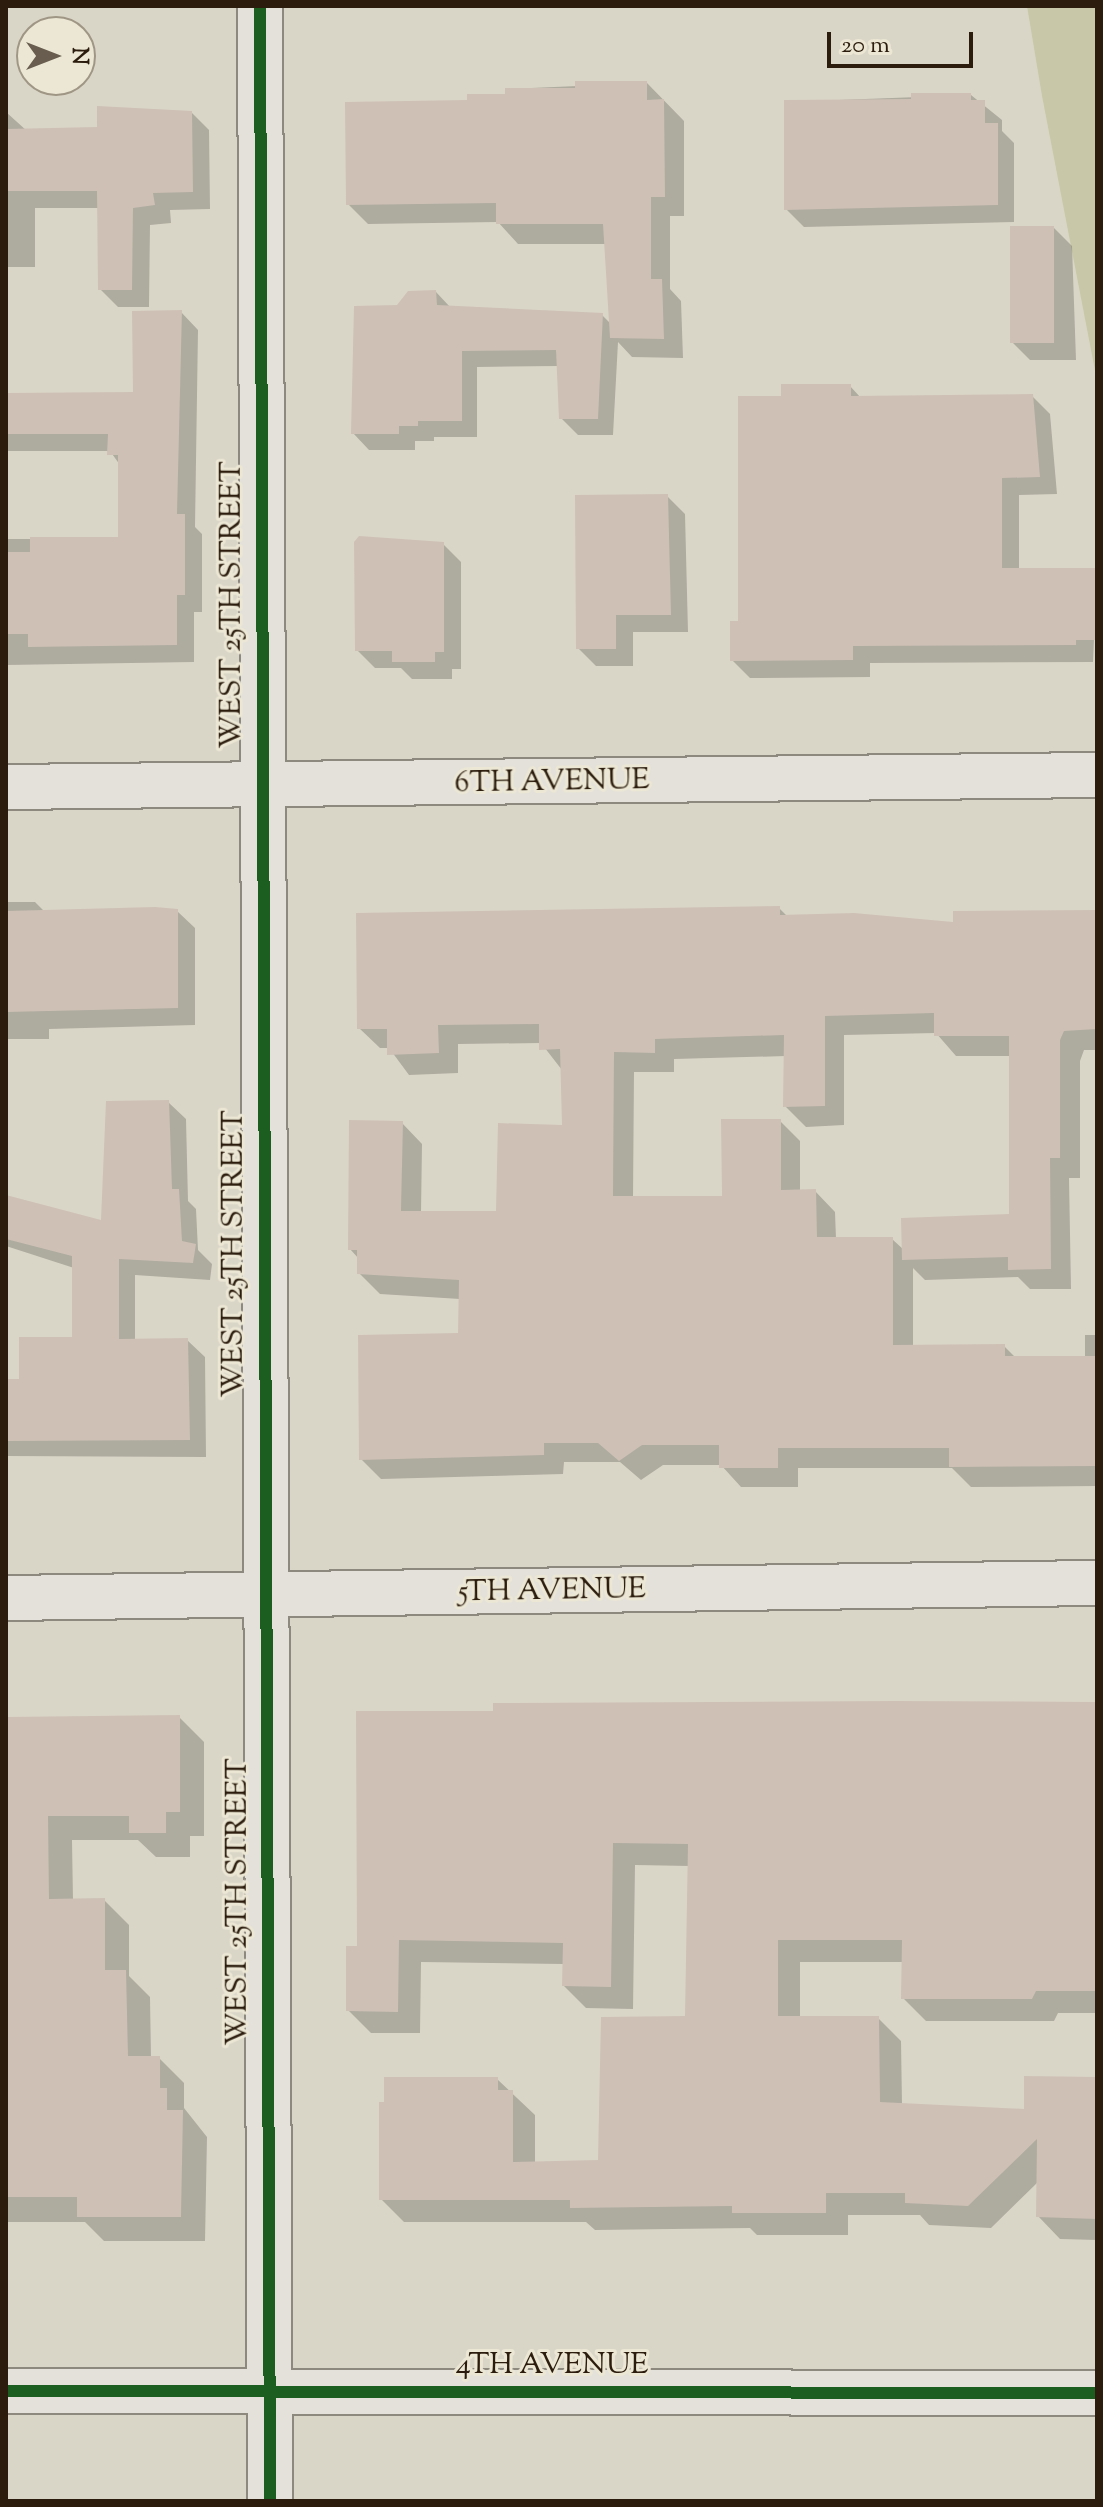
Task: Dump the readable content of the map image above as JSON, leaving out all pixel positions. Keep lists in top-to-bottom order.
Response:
{
  "streets": {
    "street": [
      "WEST 25TH STREET",
      "6TH AVENUE",
      "5TH AVENUE",
      "4TH AVENUE"
    ]
  },
  "crossings": [
    ["WEST 25TH STREET", "6TH AVENUE"],
    ["WEST 25TH STREET", "5TH AVENUE"],
    ["WEST 25TH STREET", "4TH AVENUE"]
  ],
  "scale_bar": "20 m",
  "north": "right"
}
